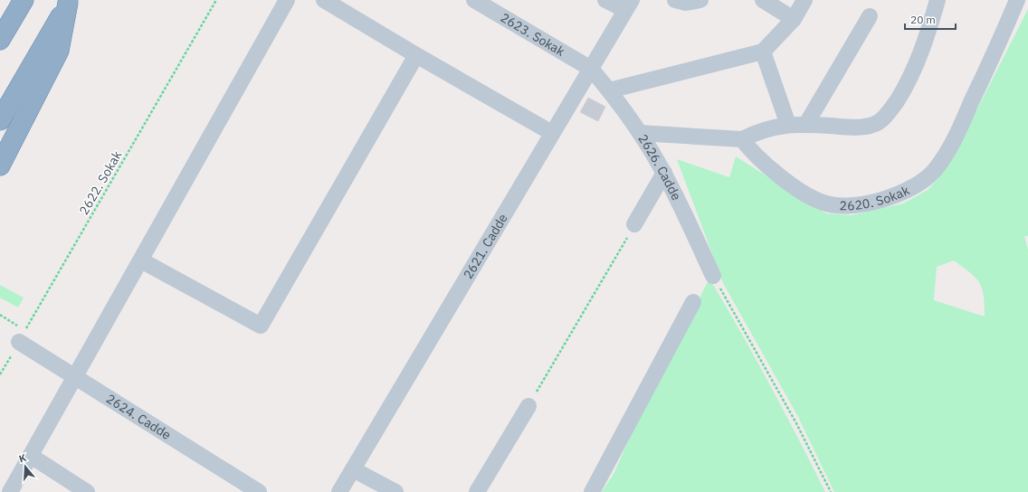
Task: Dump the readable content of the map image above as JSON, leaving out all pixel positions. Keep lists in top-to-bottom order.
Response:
{
  "streets": {
    "street": [
      "2623. Sokak",
      "2626. Cadde",
      "2620. Sokak",
      "2621. Cadde",
      "2624. Cadde"
    ],
    "path": ["2622. Sokak"]
  },
  "crossings": [
    ["2623. Sokak", "2626. Cadde"],
    ["2623. Sokak", "2621. Cadde"],
    ["2626. Cadde", "2621. Cadde"],
    ["2622. Sokak", "2624. Cadde"]
  ],
  "scale_bar": "20 m",
  "north": "top"
}
